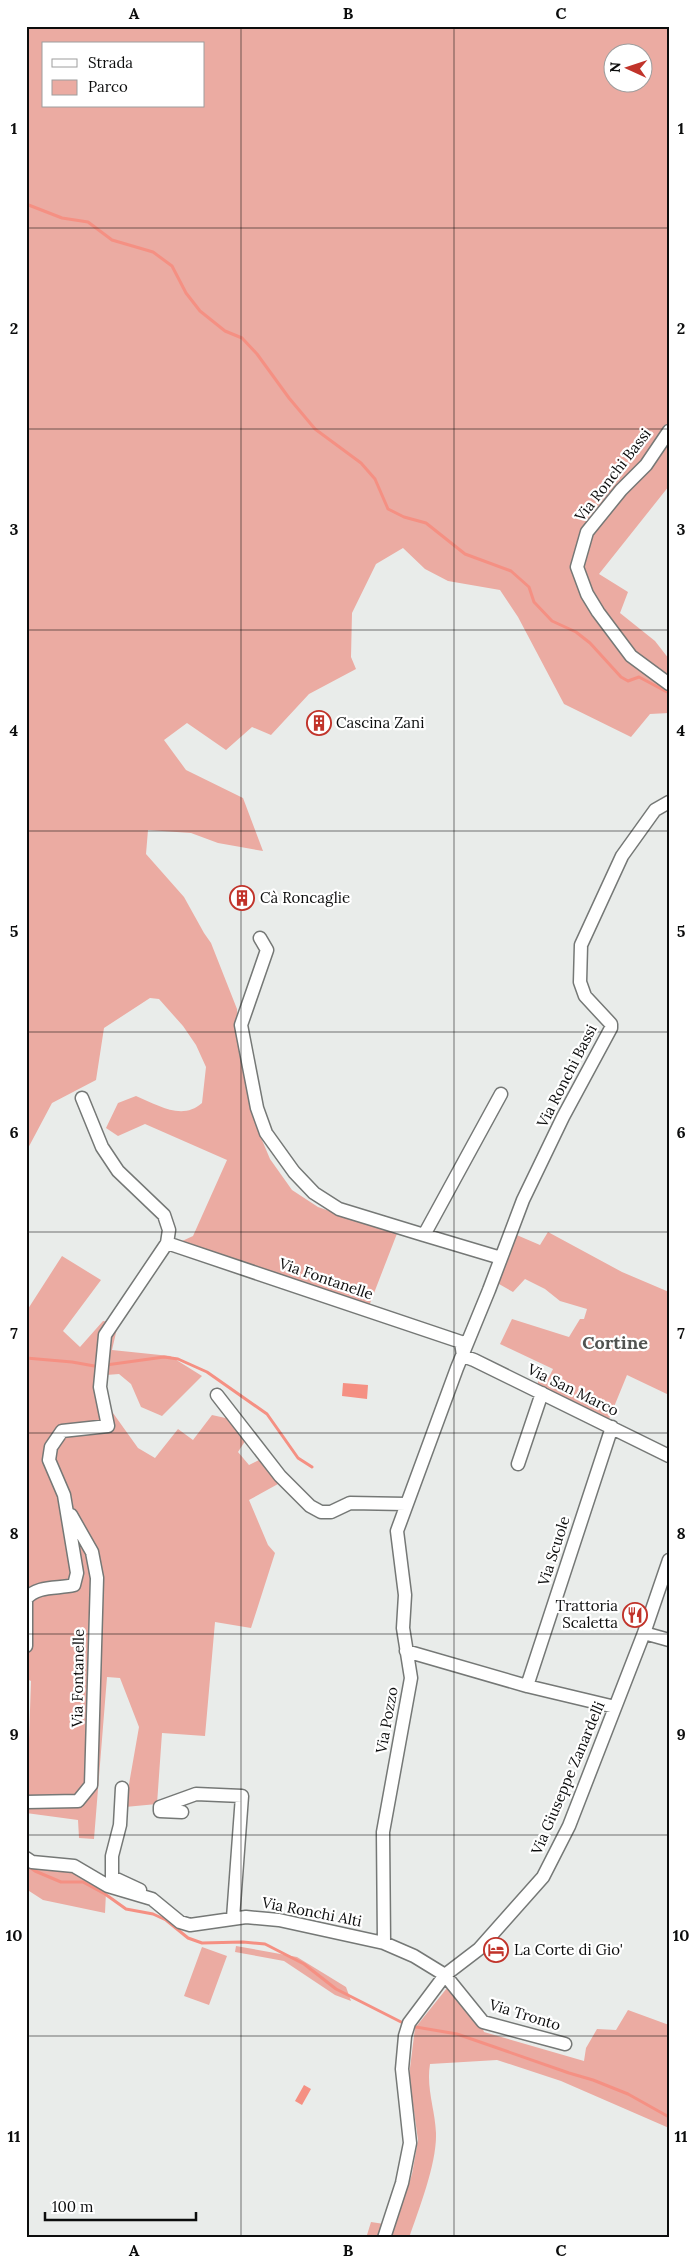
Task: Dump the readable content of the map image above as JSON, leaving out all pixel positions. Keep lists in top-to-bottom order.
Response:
{
  "streets": {
    "street": [
      "Via Ronchi Bassi",
      "Via Fontanelle",
      "Via San Marco",
      "Via Scuole",
      "Via Pozzo",
      "Via Giuseppe Zanardelli",
      "Via Ronchi Alti",
      "Via Tronto"
    ]
  },
  "crossings": [
    ["Via Ronchi Bassi", "Via Fontanelle"],
    ["Via Ronchi Bassi", "Via San Marco"],
    ["Via Ronchi Bassi", "Via Pozzo"],
    ["Via Fontanelle", "Via San Marco"],
    ["Via Fontanelle", "Via Pozzo"],
    ["Via San Marco", "Via Scuole"],
    ["Via San Marco", "Via Pozzo"],
    ["Via Pozzo", "Via Ronchi Alti"],
    ["Via Pozzo", "Via Tronto"],
    ["Via Giuseppe Zanardelli", "Via Tronto"],
    ["Via Ronchi Alti", "Via Tronto"]
  ],
  "districts": ["Cortine"],
  "places": {
    "building": ["Cascina Zani", "Cà Roncaglie"],
    "restaurant": ["Trattoria Scaletta"],
    "hotel": ["La Corte di Gio'"]
  },
  "legend": ["Strada", "Parco"],
  "scale_bar": "100 m",
  "north": "left",
  "grid": {
    "columns": ["A", "B", "C"],
    "rows": [
      "1",
      "2",
      "3",
      "4",
      "5",
      "6",
      "7",
      "8",
      "9",
      "10",
      "11"
    ]
  }
}
